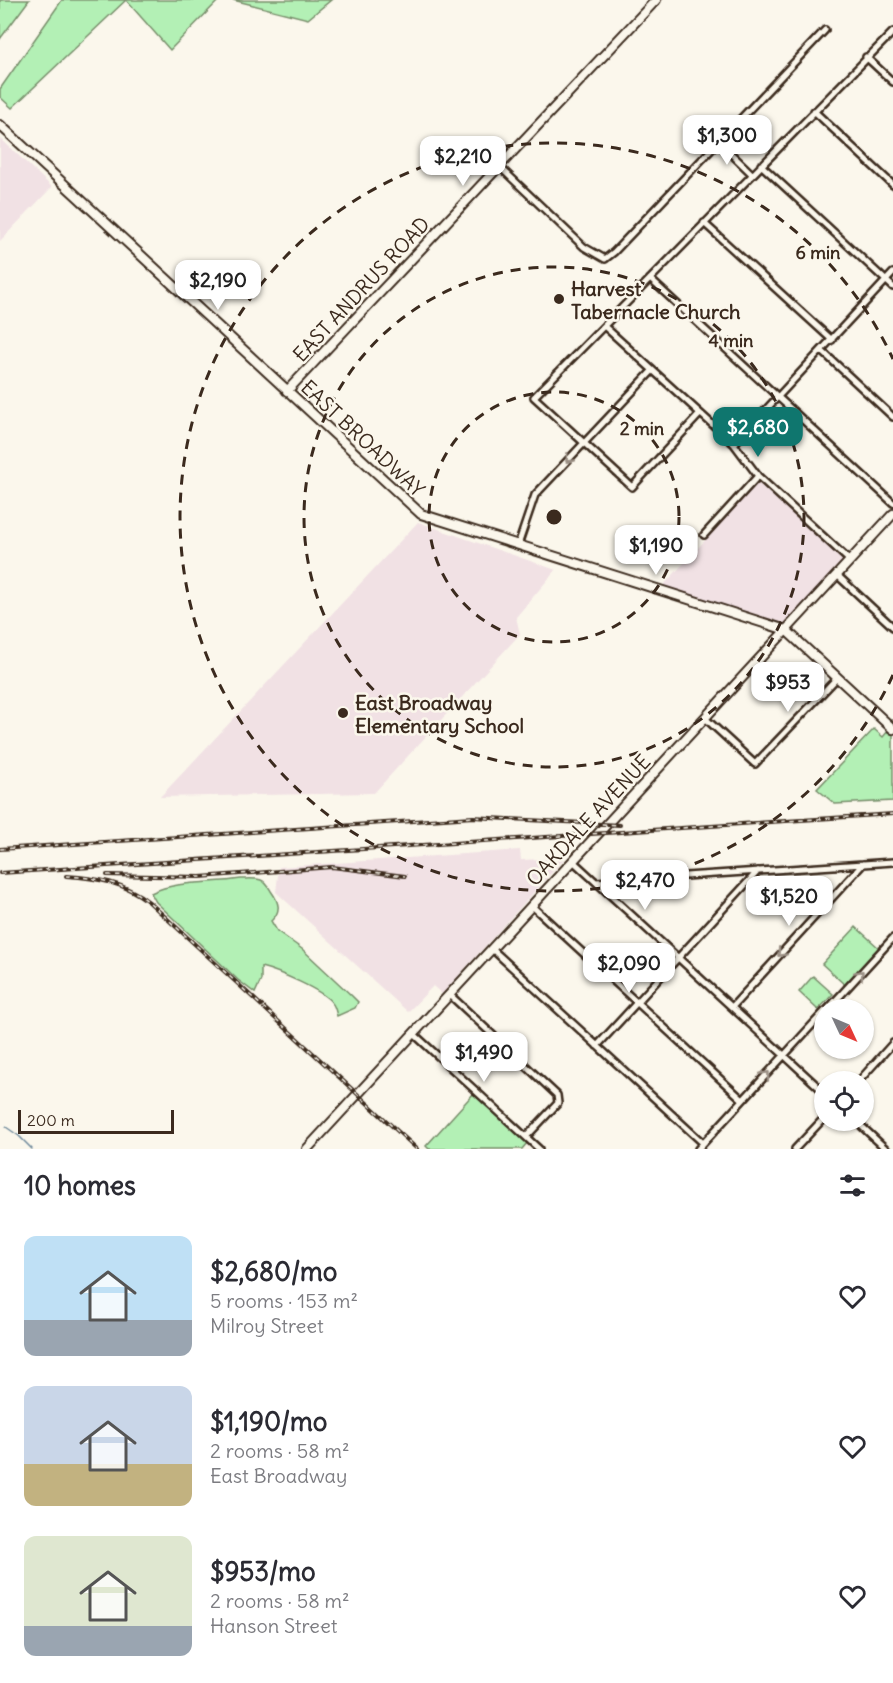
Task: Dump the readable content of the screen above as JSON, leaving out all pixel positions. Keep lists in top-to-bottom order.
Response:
{
  "streets": {
    "street": ["EAST ANDRUS ROAD", "EAST BROADWAY", "OAKDALE AVENUE"]
  },
  "crossings": [
    ["EAST ANDRUS ROAD", "EAST BROADWAY"],
    ["EAST BROADWAY", "OAKDALE AVENUE"]
  ],
  "places": ["Harvest Tabernacle Church", "East Broadway Elementary School"],
  "scale_bar": "200 m",
  "north": "bottom right",
  "page": {
    "price": [
      "$1,300",
      "$2,210",
      "$2,190",
      "$2,680",
      "$1,190",
      "$953",
      "$2,470",
      "$1,520",
      "$2,090",
      "$1,490"
    ],
    "scale": "200 m",
    "heading": "10 homes",
    "list": [
      {
        "name": "$2,680/mo",
        "note": "5 rooms · 153 m² · Milroy Street"
      },
      {
        "name": "$1,190/mo",
        "note": "2 rooms · 58 m² · East Broadway"
      },
      {
        "name": "$953/mo",
        "note": "2 rooms · 58 m² · Hanson Street"
      }
    ]
  },
  "rings": ["6 min", "4 min", "2 min"]
}
